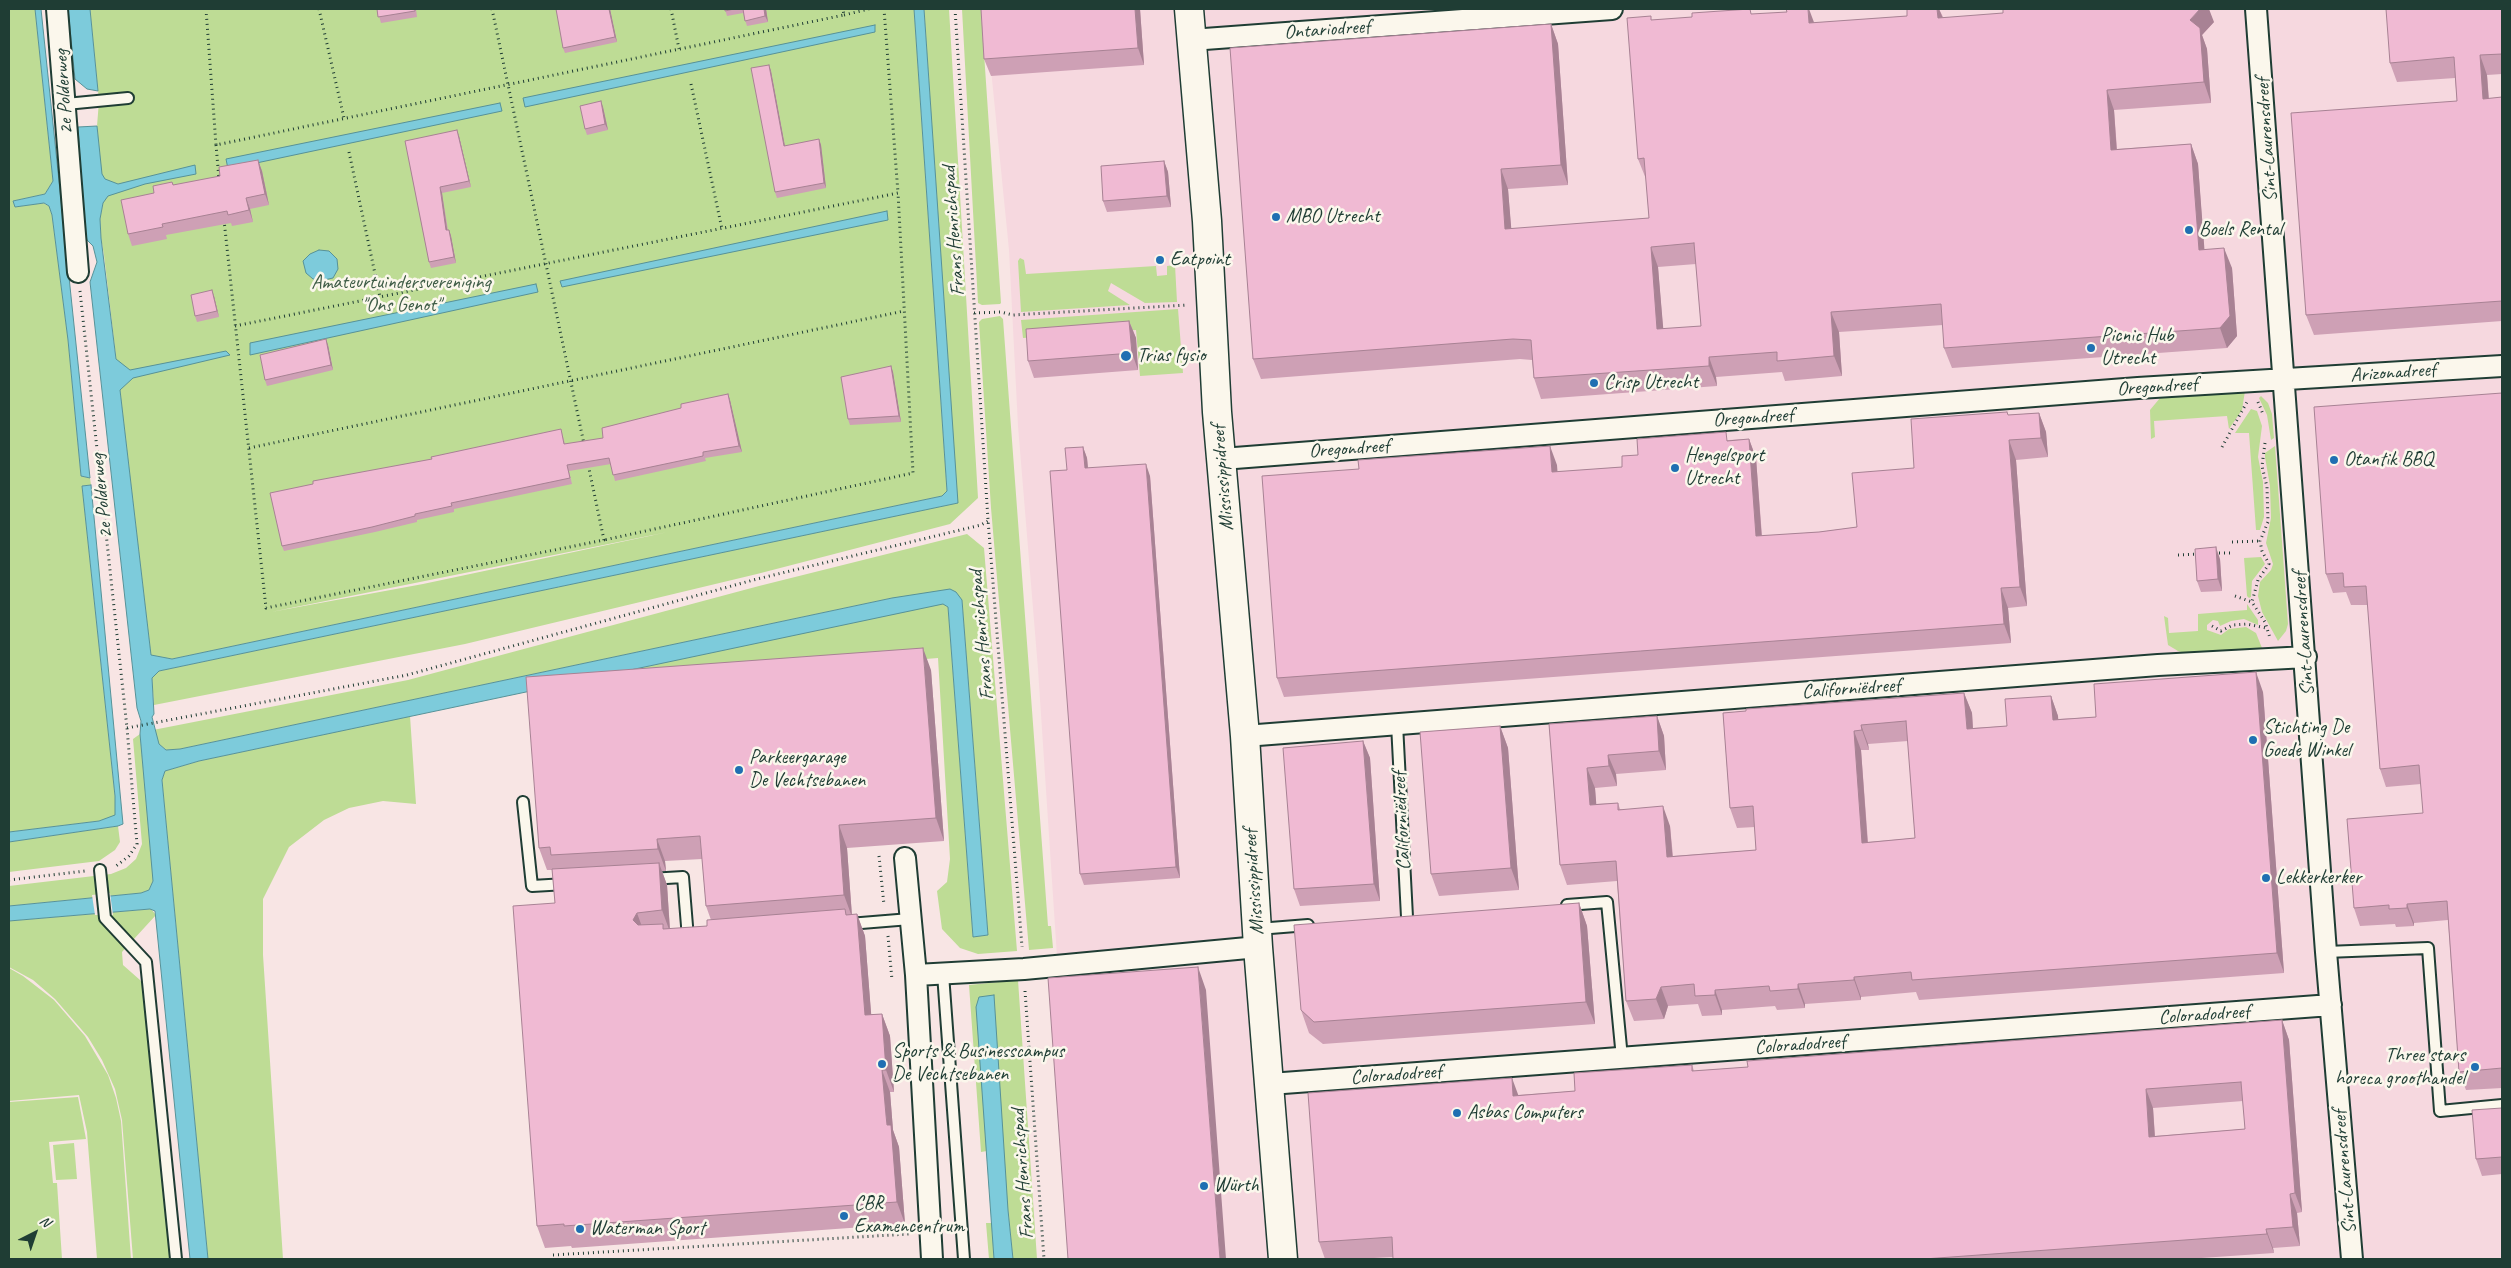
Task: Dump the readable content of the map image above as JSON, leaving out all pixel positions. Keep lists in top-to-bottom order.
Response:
{
  "streets": {
    "street": [
      "Ontariodreef",
      "2e Polderweg",
      "Sint-Laurensdreef",
      "Arizonadreef",
      "Oregondreef",
      "Mississippidreef",
      "Californiëdreef",
      "Coloradodreef"
    ],
    "path": ["Frans Henrichspad"]
  },
  "crossings": [
    ["Ontariodreef", "Mississippidreef"],
    ["Sint-Laurensdreef", "Arizonadreef"],
    ["Sint-Laurensdreef", "Oregondreef"],
    ["Sint-Laurensdreef", "Californiëdreef"],
    ["Sint-Laurensdreef", "Coloradodreef"],
    ["Frans Henrichspad", "Mississippidreef"],
    ["Arizonadreef", "Oregondreef"],
    ["Oregondreef", "Mississippidreef"],
    ["Mississippidreef", "Californiëdreef"],
    ["Mississippidreef", "Coloradodreef"]
  ],
  "parks": ["Amateurtuindersvereniging \"Ons Genot\""],
  "places": [
    "MBO Utrecht",
    "Boels Rental",
    "Eatpoint",
    "Picnic Hub Utrecht",
    "Trias fysio",
    "Crisp Utrecht",
    "Otantik BBQ",
    "Hengelsport Utrecht",
    "Stichting De Goede Winkel",
    "Parkeergarage De Vechtsebanen",
    "Lekkerkerker",
    "Sports & Businesscampus De Vechtsebanen",
    "Three stars horeca groothandel",
    "Asbas Computers",
    "Würth",
    "CBR Examencentrum",
    "Waterman Sport"
  ],
  "north": "top right"
}
